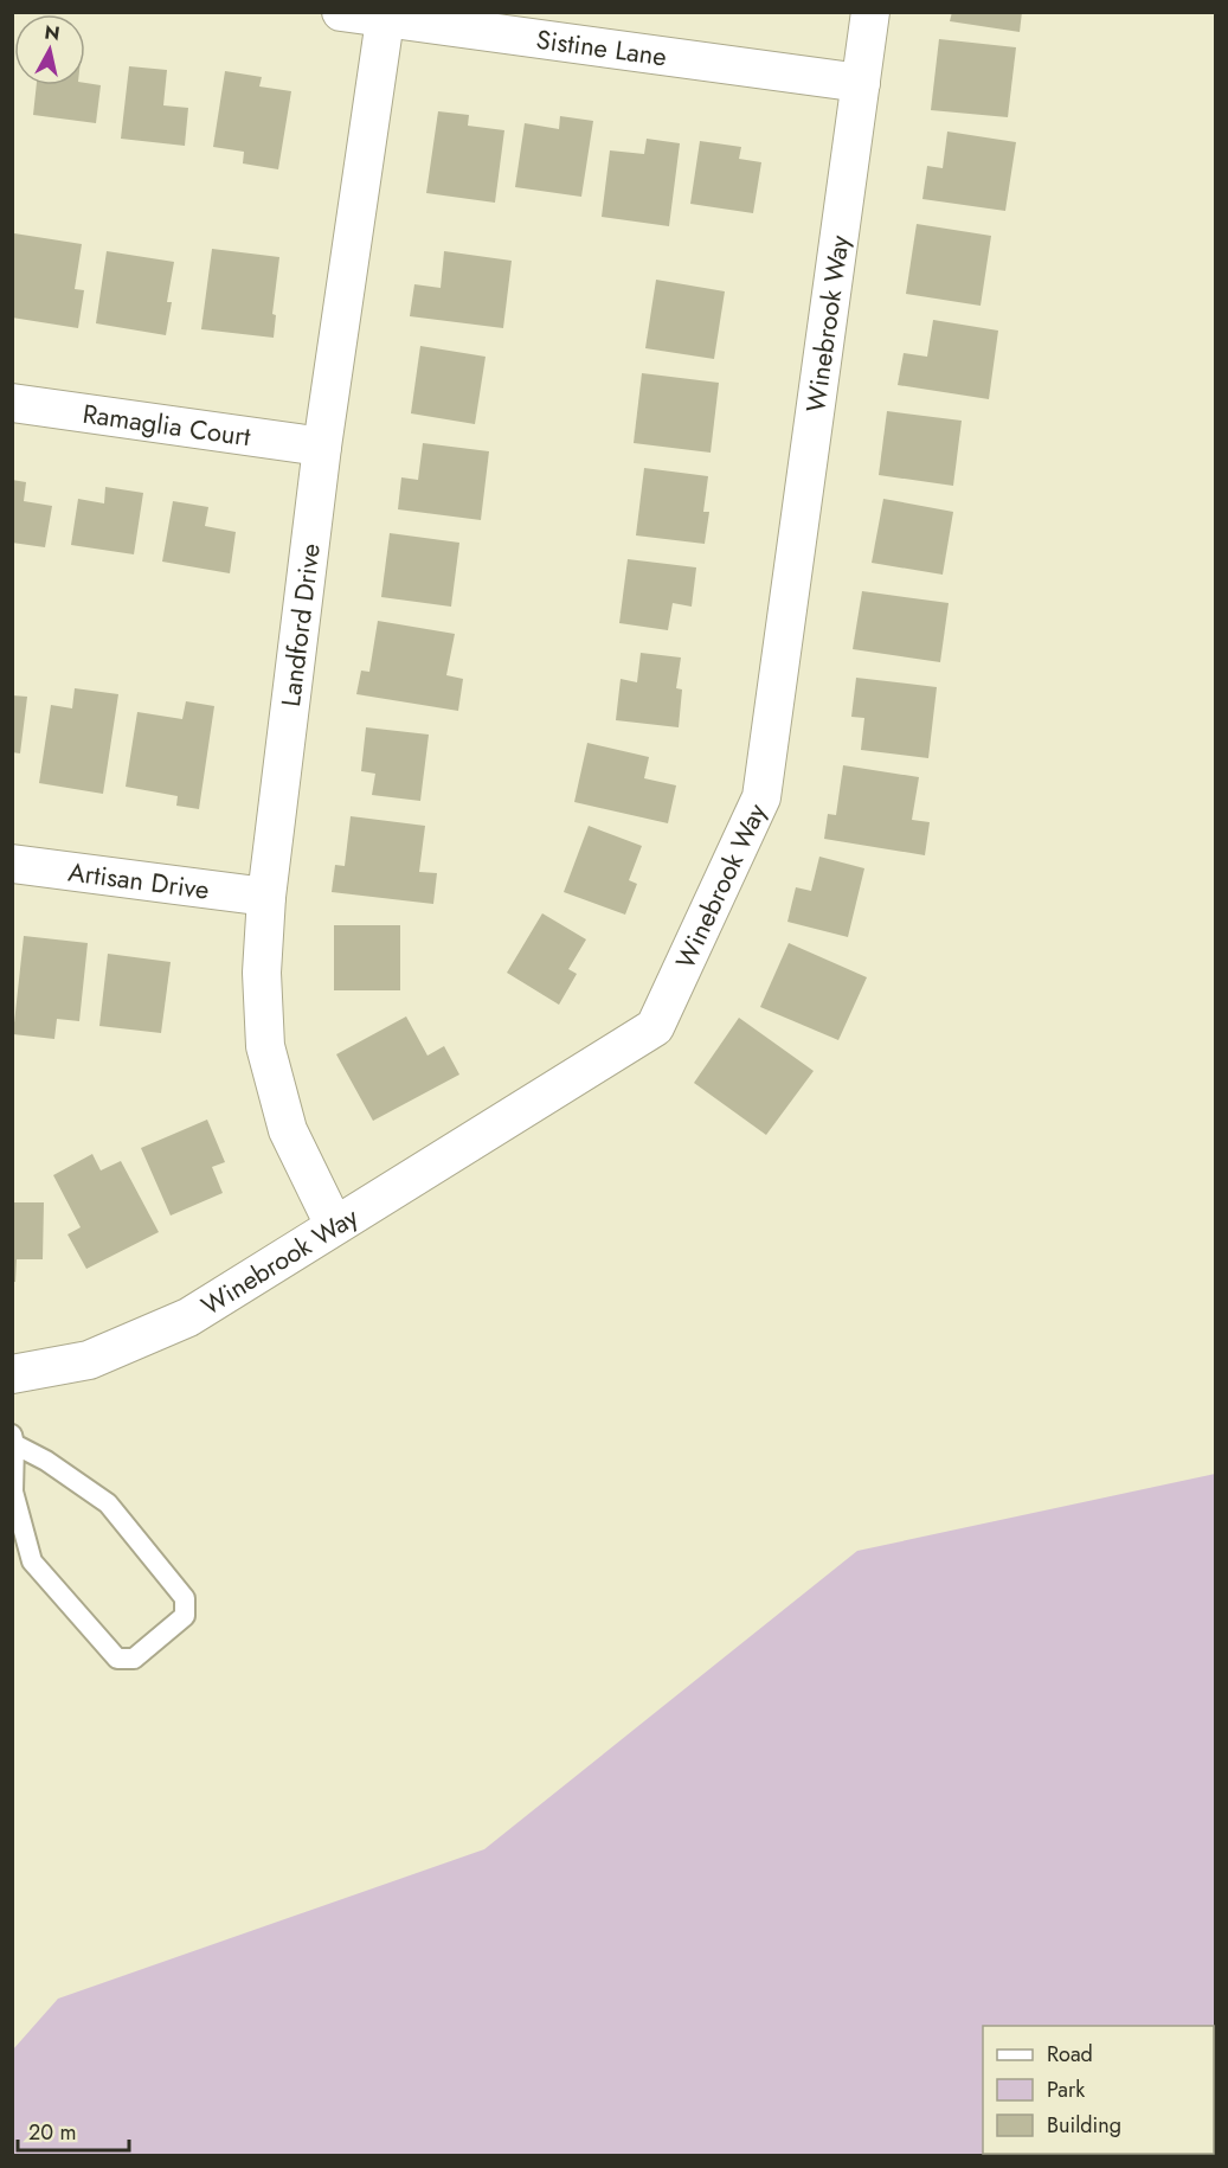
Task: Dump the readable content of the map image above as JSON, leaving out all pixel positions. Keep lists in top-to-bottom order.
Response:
{
  "streets": {
    "street": [
      "Sistine Lane",
      "Winebrook Way",
      "Ramaglia Court",
      "Landford Drive",
      "Artisan Drive"
    ]
  },
  "crossings": [
    ["Sistine Lane", "Winebrook Way"],
    ["Sistine Lane", "Landford Drive"],
    ["Winebrook Way", "Landford Drive"],
    ["Ramaglia Court", "Landford Drive"],
    ["Landford Drive", "Artisan Drive"]
  ],
  "legend": ["Road", "Park", "Building"],
  "scale_bar": "20 m",
  "north": "top"
}
